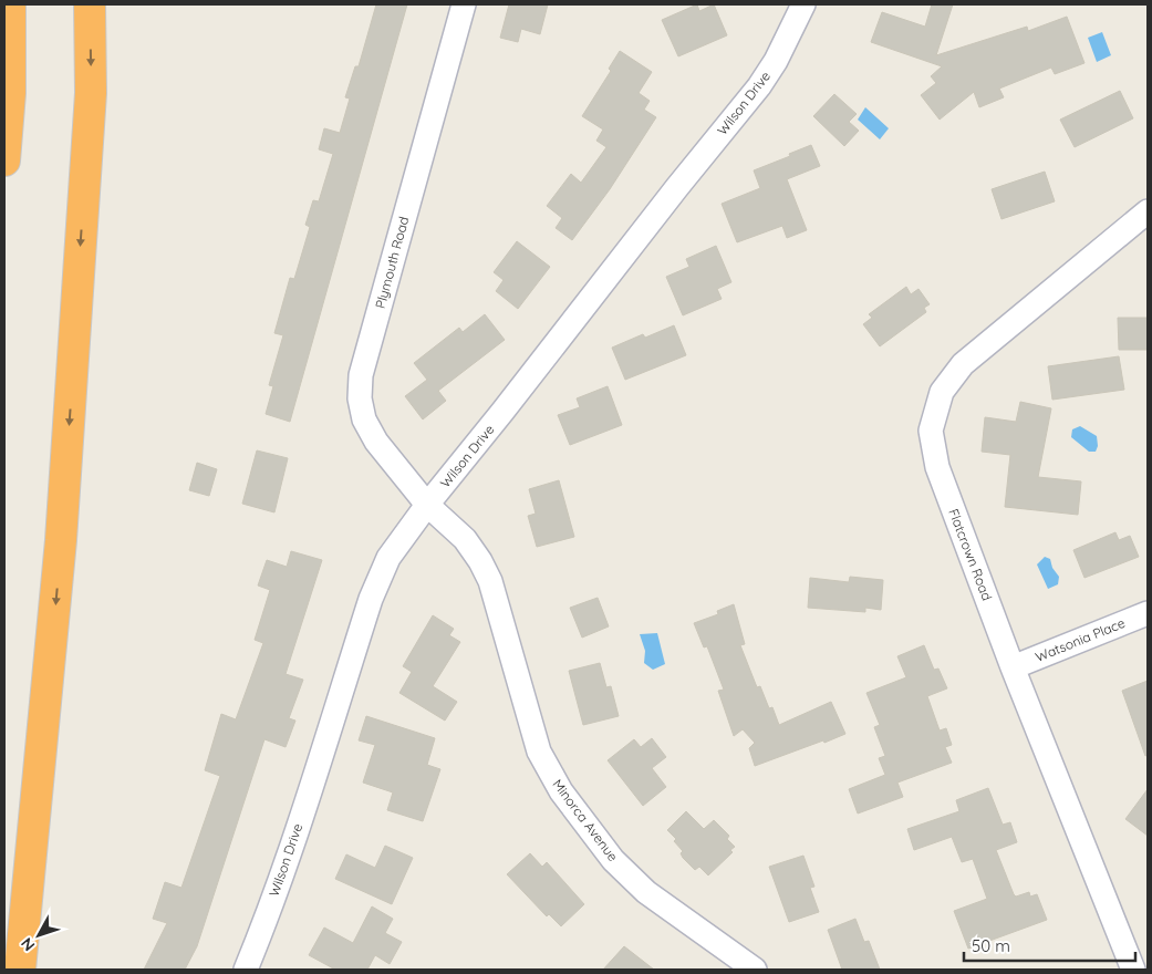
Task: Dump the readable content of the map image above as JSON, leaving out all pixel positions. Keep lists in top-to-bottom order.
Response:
{
  "streets": {
    "street": [
      "Wilson Drive",
      "Plymouth Road",
      "Flatcrown Road",
      "Watsonia Place",
      "Minorca Avenue"
    ]
  },
  "crossings": [
    ["Wilson Drive", "Plymouth Road"],
    ["Wilson Drive", "Minorca Avenue"],
    ["Plymouth Road", "Minorca Avenue"],
    ["Flatcrown Road", "Watsonia Place"]
  ],
  "scale_bar": "50 m",
  "north": "bottom left"
}
